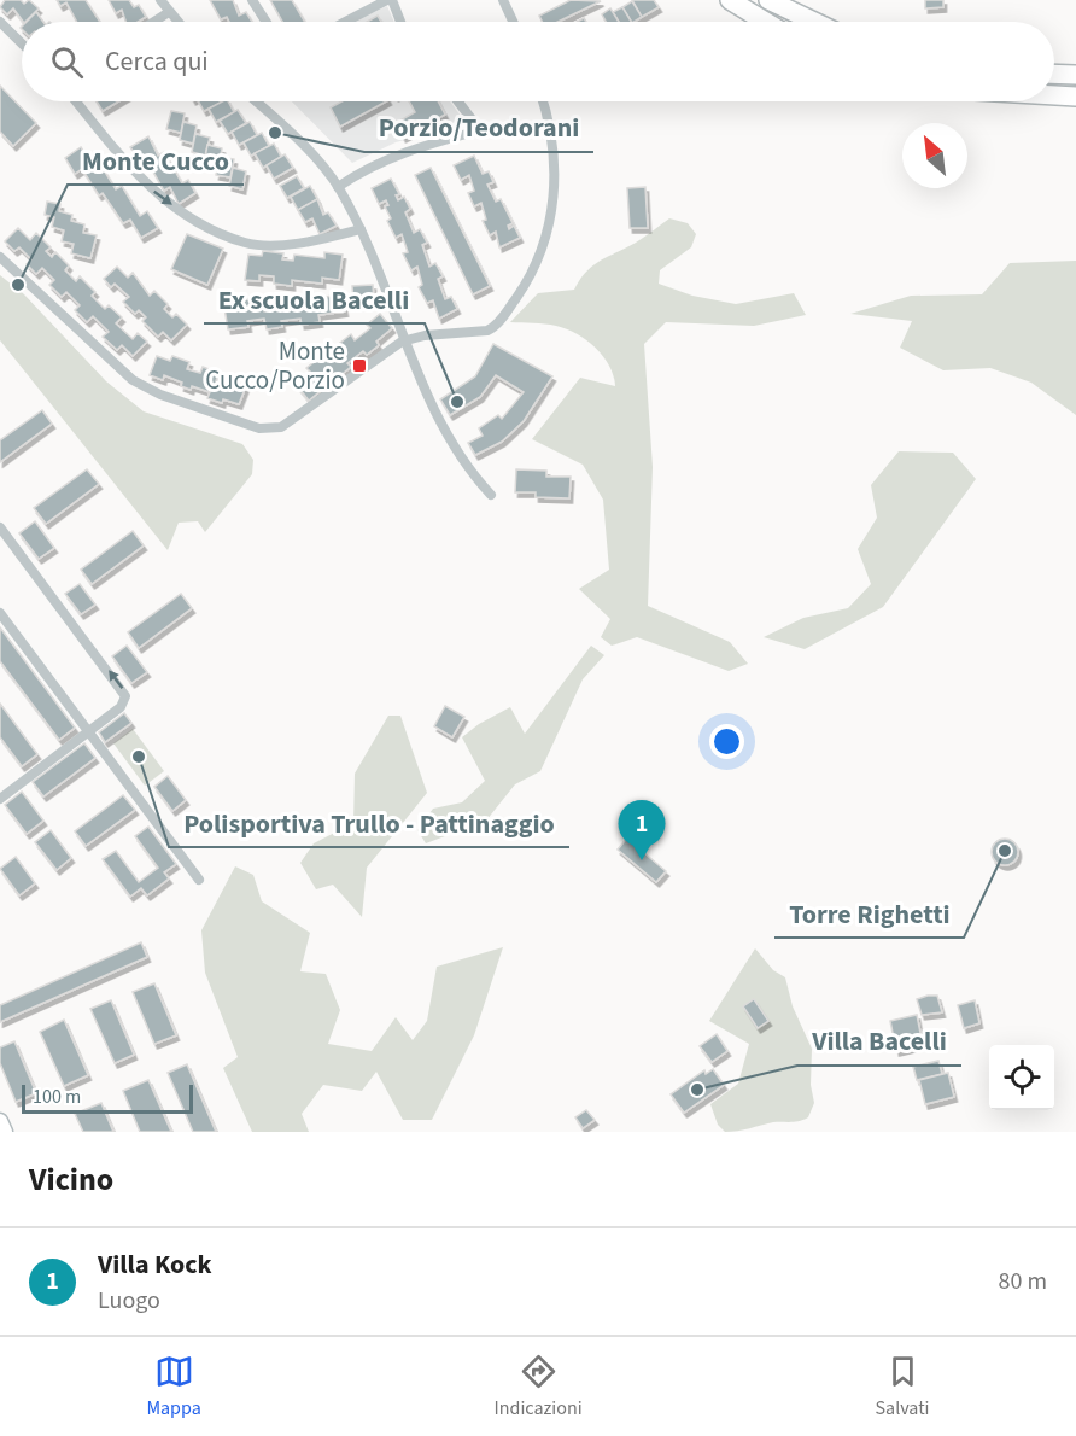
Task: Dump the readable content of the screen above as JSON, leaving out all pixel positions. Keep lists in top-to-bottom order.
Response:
{
  "places": {
    "other": [
      "Porzio/Teodorani",
      "Monte Cucco",
      "Ex scuola Bacelli",
      "Polisportiva Trullo - Pattinaggio",
      "Torre Righetti",
      "Villa Bacelli"
    ],
    "transit": ["Monte Cucco/Porzio"]
  },
  "scale_bar": "100 m",
  "north": "top left",
  "page": {
    "search": "Cerca qui",
    "pins": "1",
    "scale": "100 m",
    "heading": "Vicino",
    "list": [
      {
        "mark": "1",
        "name": "Villa Kock",
        "note": "Luogo",
        "value": "80 m"
      }
    ],
    "nav": ["Mappa", "Indicazioni", "Salvati"]
  }
}
